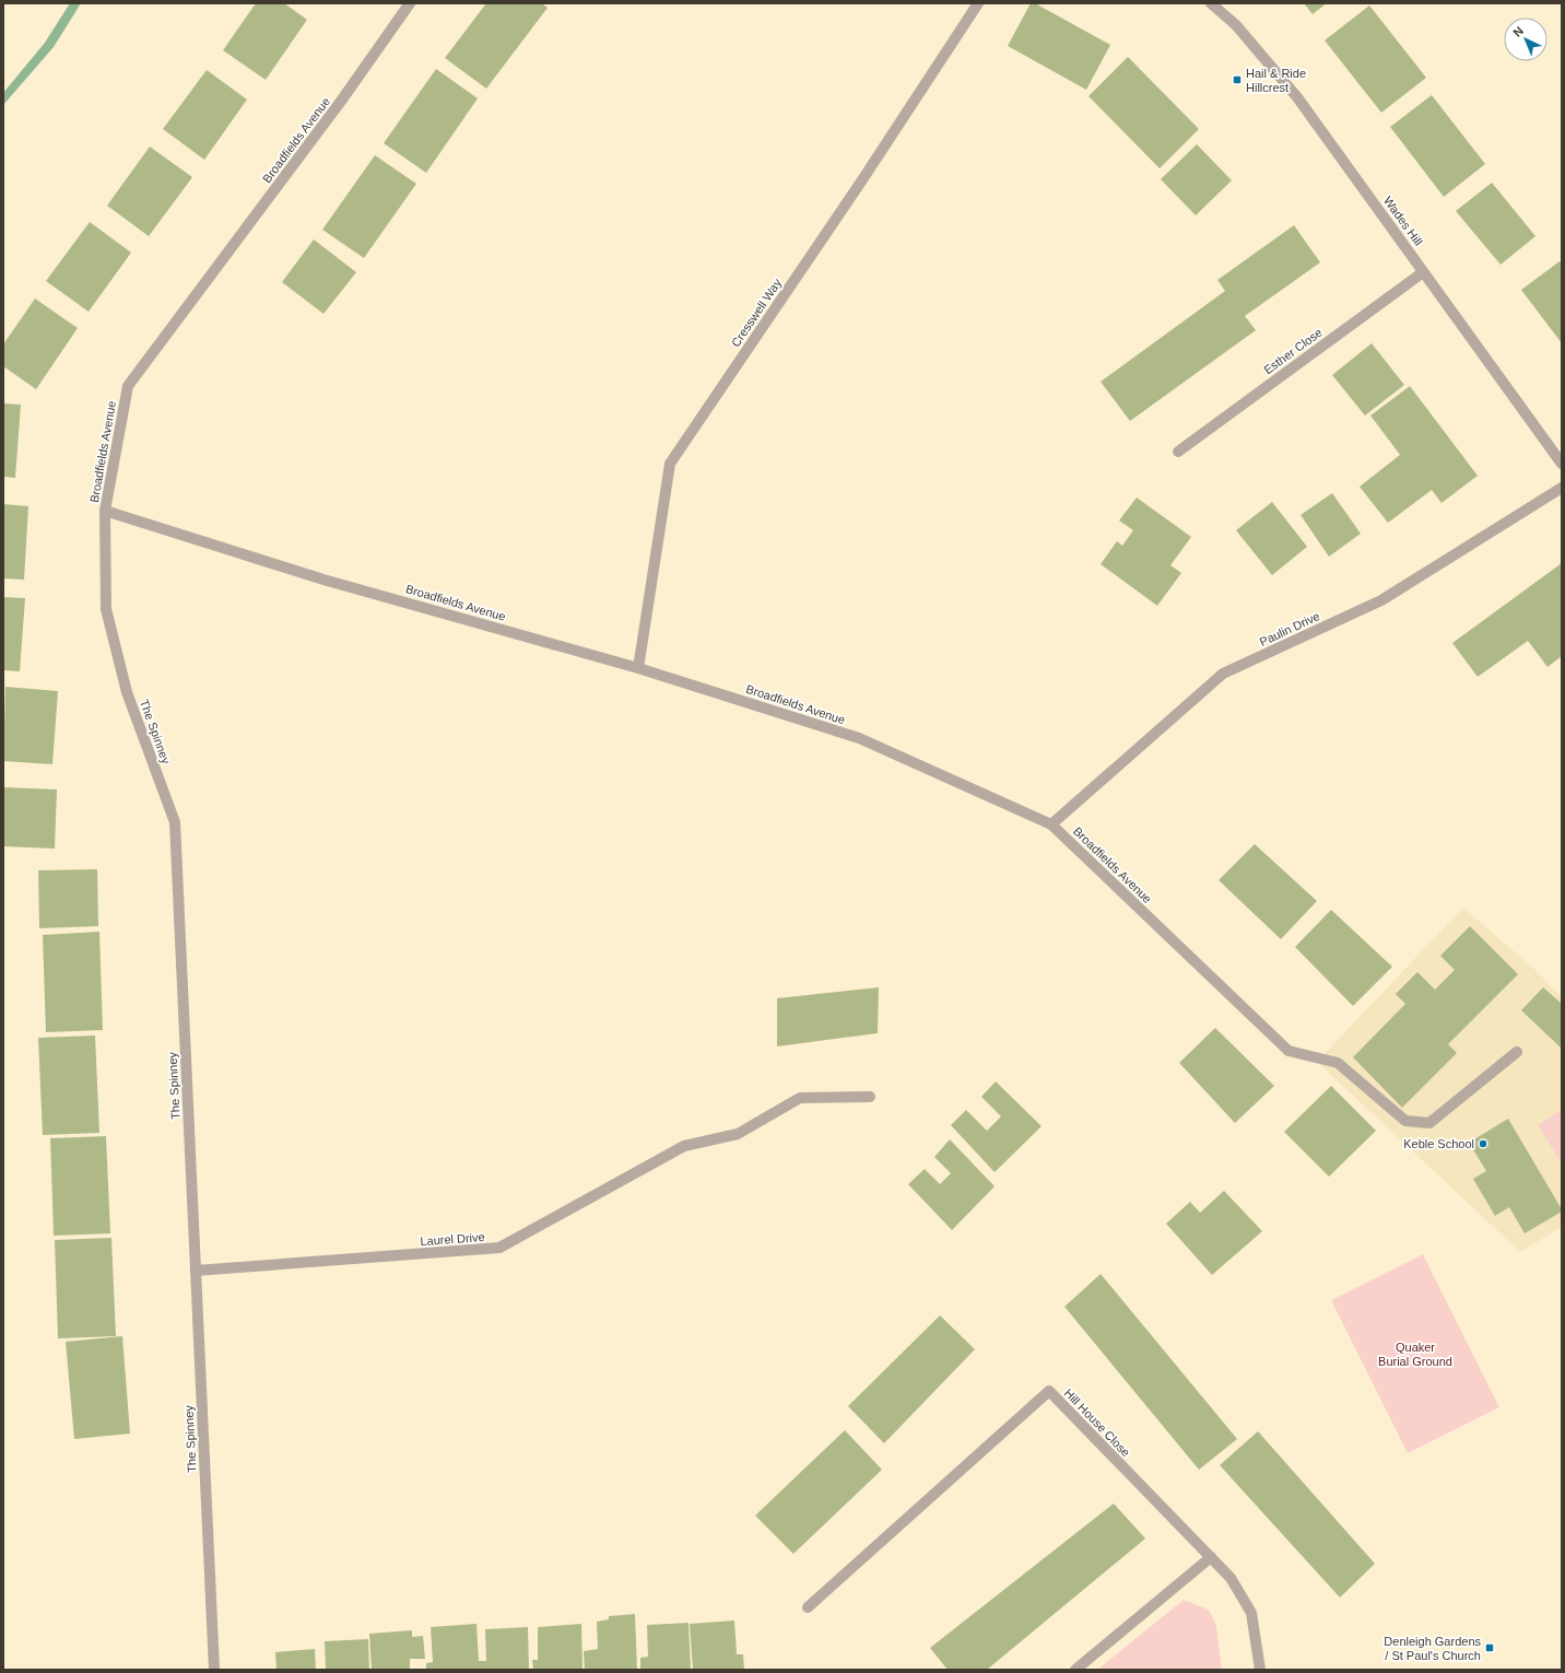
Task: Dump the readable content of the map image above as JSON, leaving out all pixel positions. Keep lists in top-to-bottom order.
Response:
{
  "streets": {
    "street": [
      "Broadfields Avenue",
      "Wades Hill",
      "Cresswell Way",
      "Esther Close",
      "Paulin Drive",
      "The Spinney",
      "Laurel Drive",
      "Hill House Close"
    ]
  },
  "crossings": [
    ["Broadfields Avenue", "Cresswell Way"],
    ["Broadfields Avenue", "Paulin Drive"],
    ["Broadfields Avenue", "The Spinney"],
    ["Wades Hill", "Esther Close"],
    ["The Spinney", "Laurel Drive"]
  ],
  "parks": ["Quaker Burial Ground"],
  "places": {
    "transit": ["Hail & Ride Hillcrest", "Denleigh Gardens / St Paul's Church"],
    "other": ["Keble School"]
  },
  "north": "top left"
}
